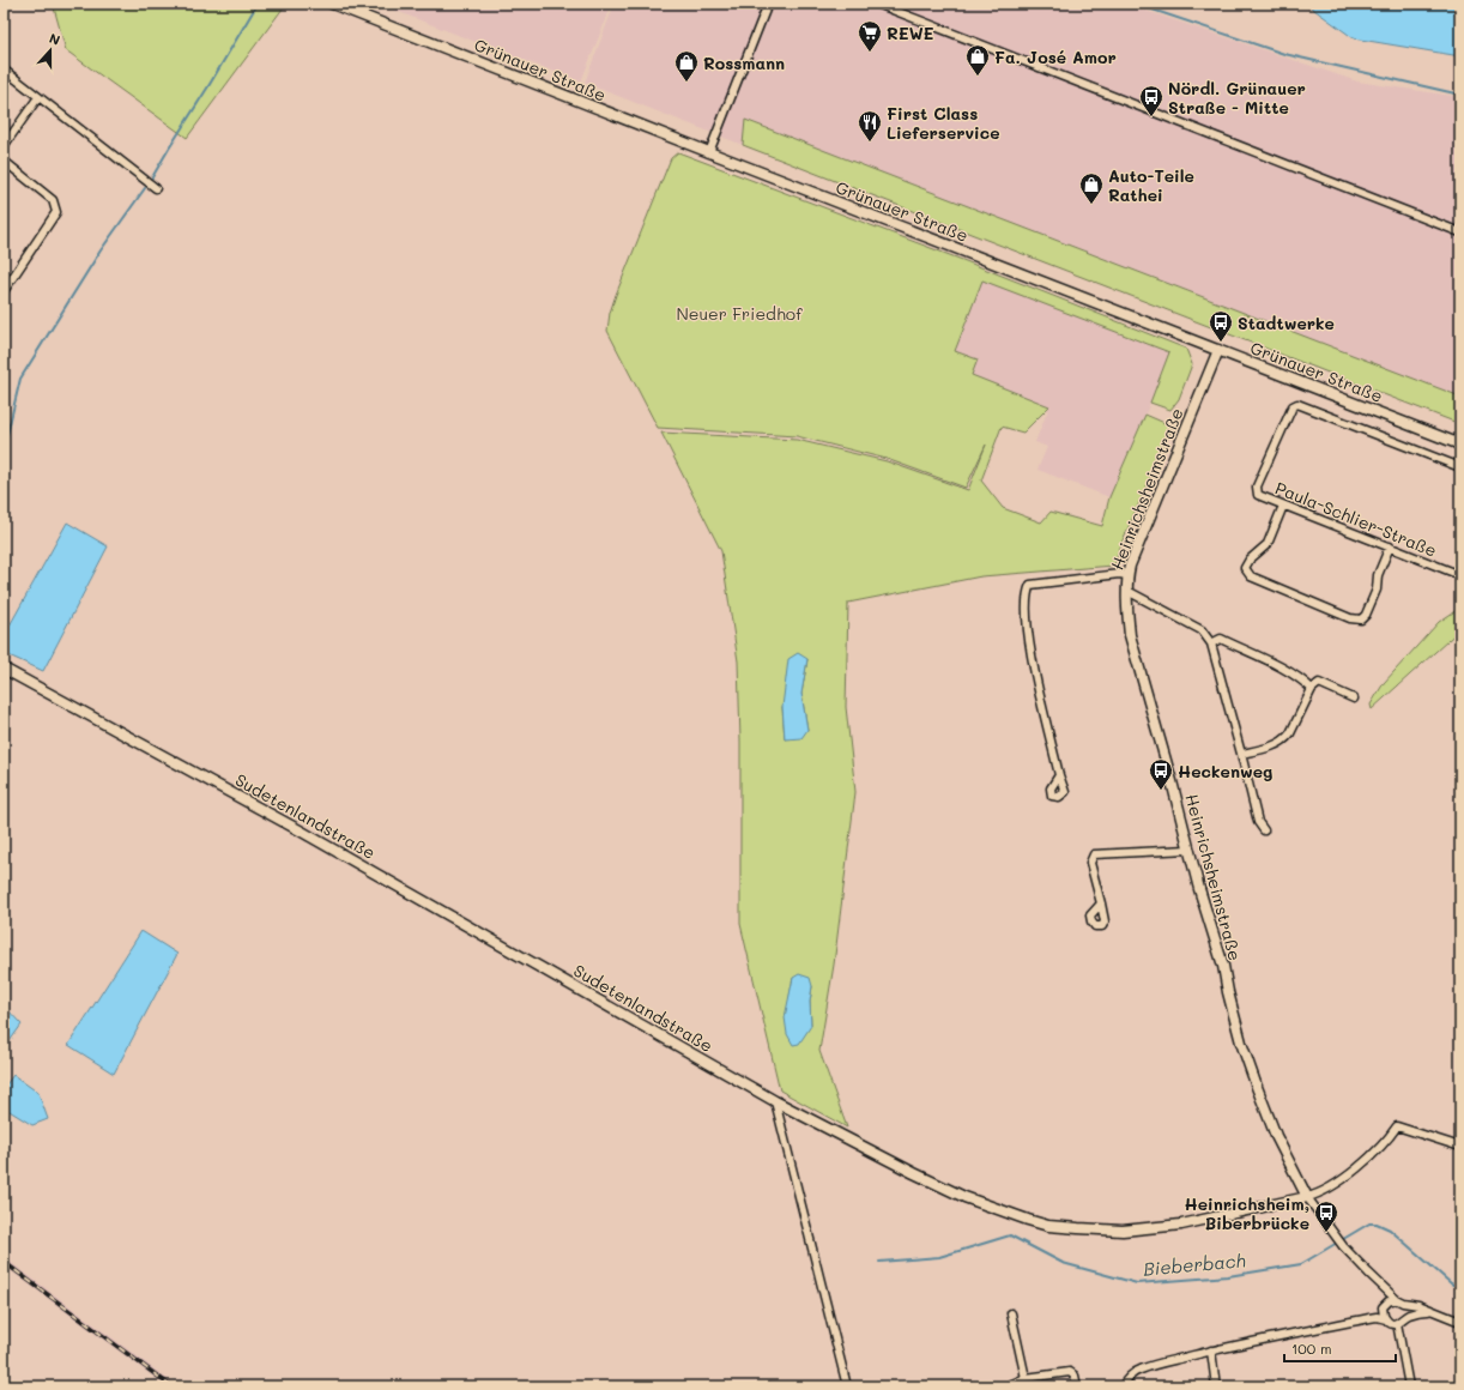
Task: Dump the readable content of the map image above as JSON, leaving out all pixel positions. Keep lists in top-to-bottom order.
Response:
{
  "streets": {
    "street": [
      "Grünauer Straße",
      "Heinrichsheimstraße",
      "Paula-Schlier-Straße",
      "Sudetenlandstraße"
    ]
  },
  "crossings": [
    ["Grünauer Straße", "Heinrichsheimstraße"],
    ["Heinrichsheimstraße", "Sudetenlandstraße"]
  ],
  "water": ["Bieberbach"],
  "parks": ["Neuer Friedhof"],
  "places": {
    "supermarket": ["REWE"],
    "shop": ["Fa. José Amor", "Rossmann", "Auto-Teile Rathei"],
    "bus stop": [
      "Nördl. Grünauer Straße - Mitte",
      "Stadtwerke",
      "Heckenweg",
      "Heinrichsheim, Biberbrücke"
    ],
    "restaurant": ["First Class Lieferservice"]
  },
  "scale_bar": "100 m",
  "north": "top"
}
